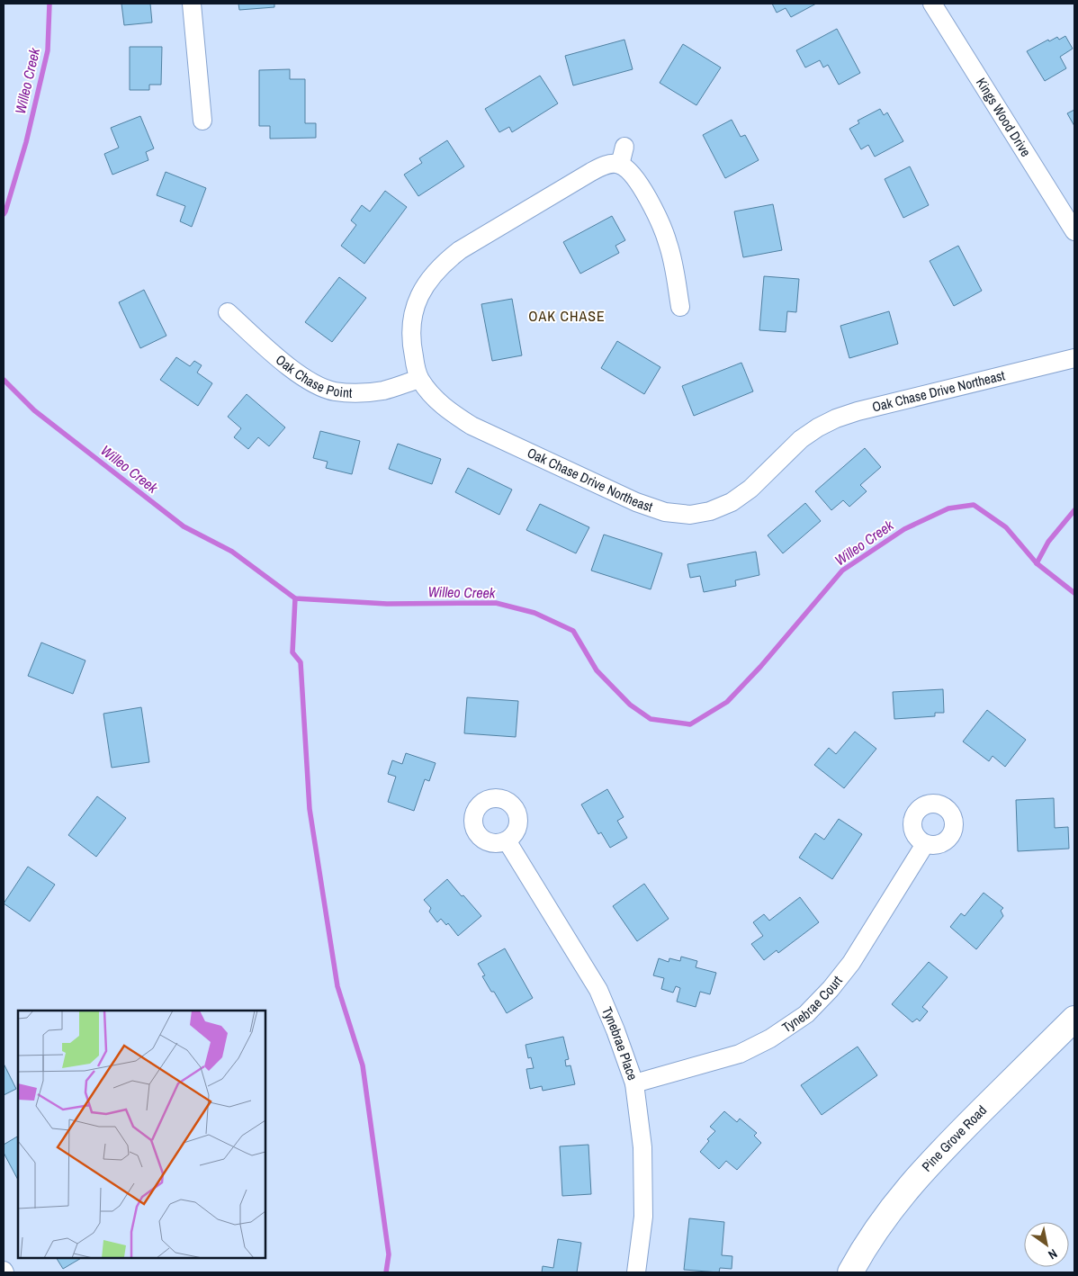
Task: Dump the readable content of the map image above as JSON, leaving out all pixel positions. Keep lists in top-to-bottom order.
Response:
{
  "streets": {
    "main road": ["Pine Grove Road"],
    "street": [
      "Kings Wood Drive",
      "Oak Chase Point",
      "Oak Chase Drive Northeast",
      "Tynebrae Court",
      "Tynebrae Place"
    ]
  },
  "crossings": [
    ["Oak Chase Point", "Oak Chase Drive Northeast"],
    ["Tynebrae Court", "Tynebrae Place"]
  ],
  "districts": ["OAK CHASE"],
  "water": ["Willeo Creek"],
  "north": "bottom right"
}
